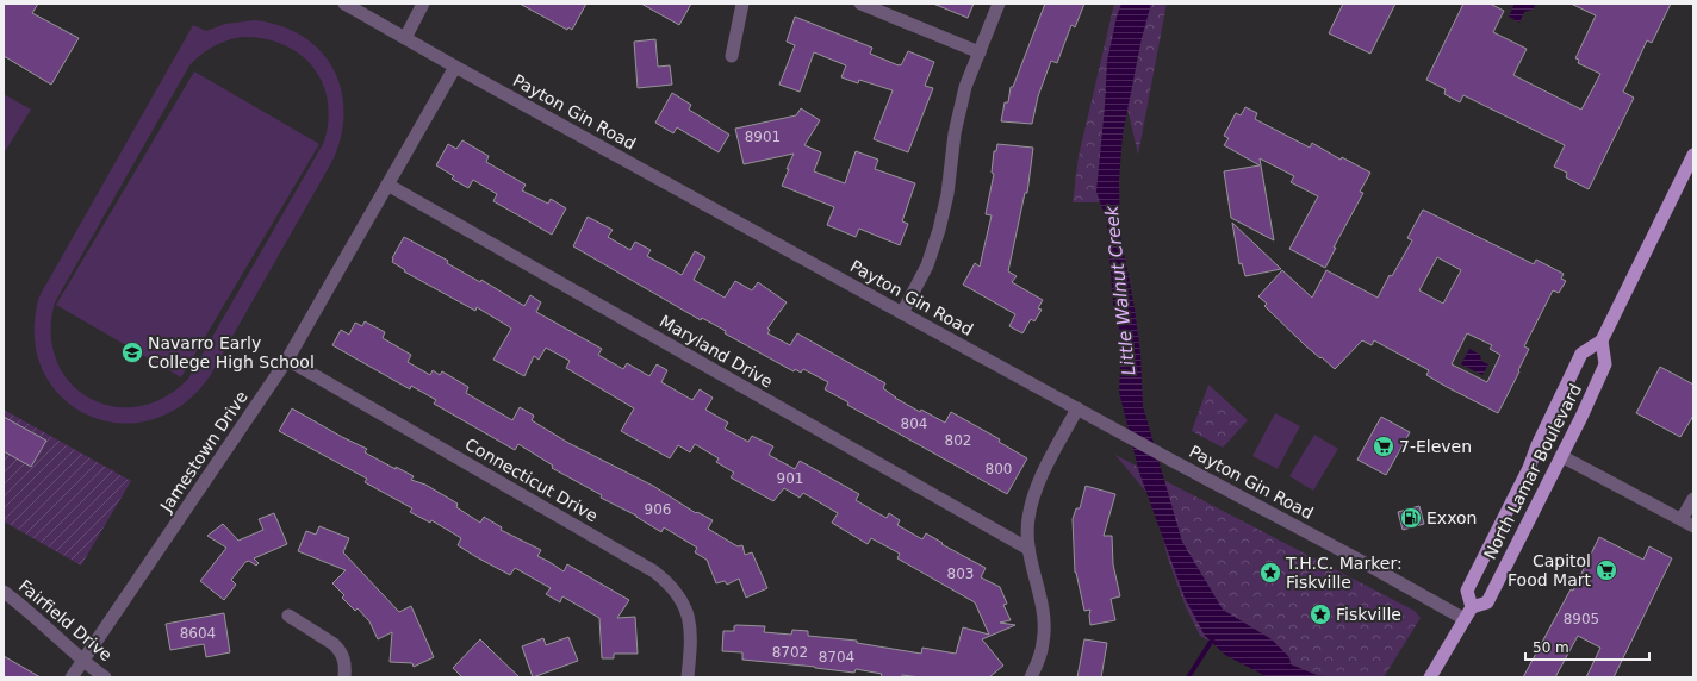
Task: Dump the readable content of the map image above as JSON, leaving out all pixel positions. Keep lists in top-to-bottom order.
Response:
{
  "streets": {
    "main road": ["North Lamar Boulevard"],
    "street": [
      "Payton Gin Road",
      "Maryland Drive",
      "Jamestown Drive",
      "Connecticut Drive",
      "Fairfield Drive"
    ]
  },
  "crossings": [
    ["Payton Gin Road", "Jamestown Drive"],
    ["Payton Gin Road", "North Lamar Boulevard"],
    ["Maryland Drive", "Jamestown Drive"],
    ["Jamestown Drive", "Connecticut Drive"],
    ["Jamestown Drive", "Fairfield Drive"]
  ],
  "water": ["Little Walnut Creek"],
  "places": {
    "school or university": ["Navarro Early College High School"],
    "supermarket": ["7-Eleven", "Capitol Food Mart"],
    "fuel station": ["Exxon"],
    "place": ["T.H.C. Marker: Fiskville", "Fiskville"]
  },
  "house_numbers": [
    "8901",
    "804",
    "802",
    "800",
    "901",
    "906",
    "803",
    "8905",
    "8604",
    "8702",
    "8704"
  ],
  "scale_bar": "50 m"
}
